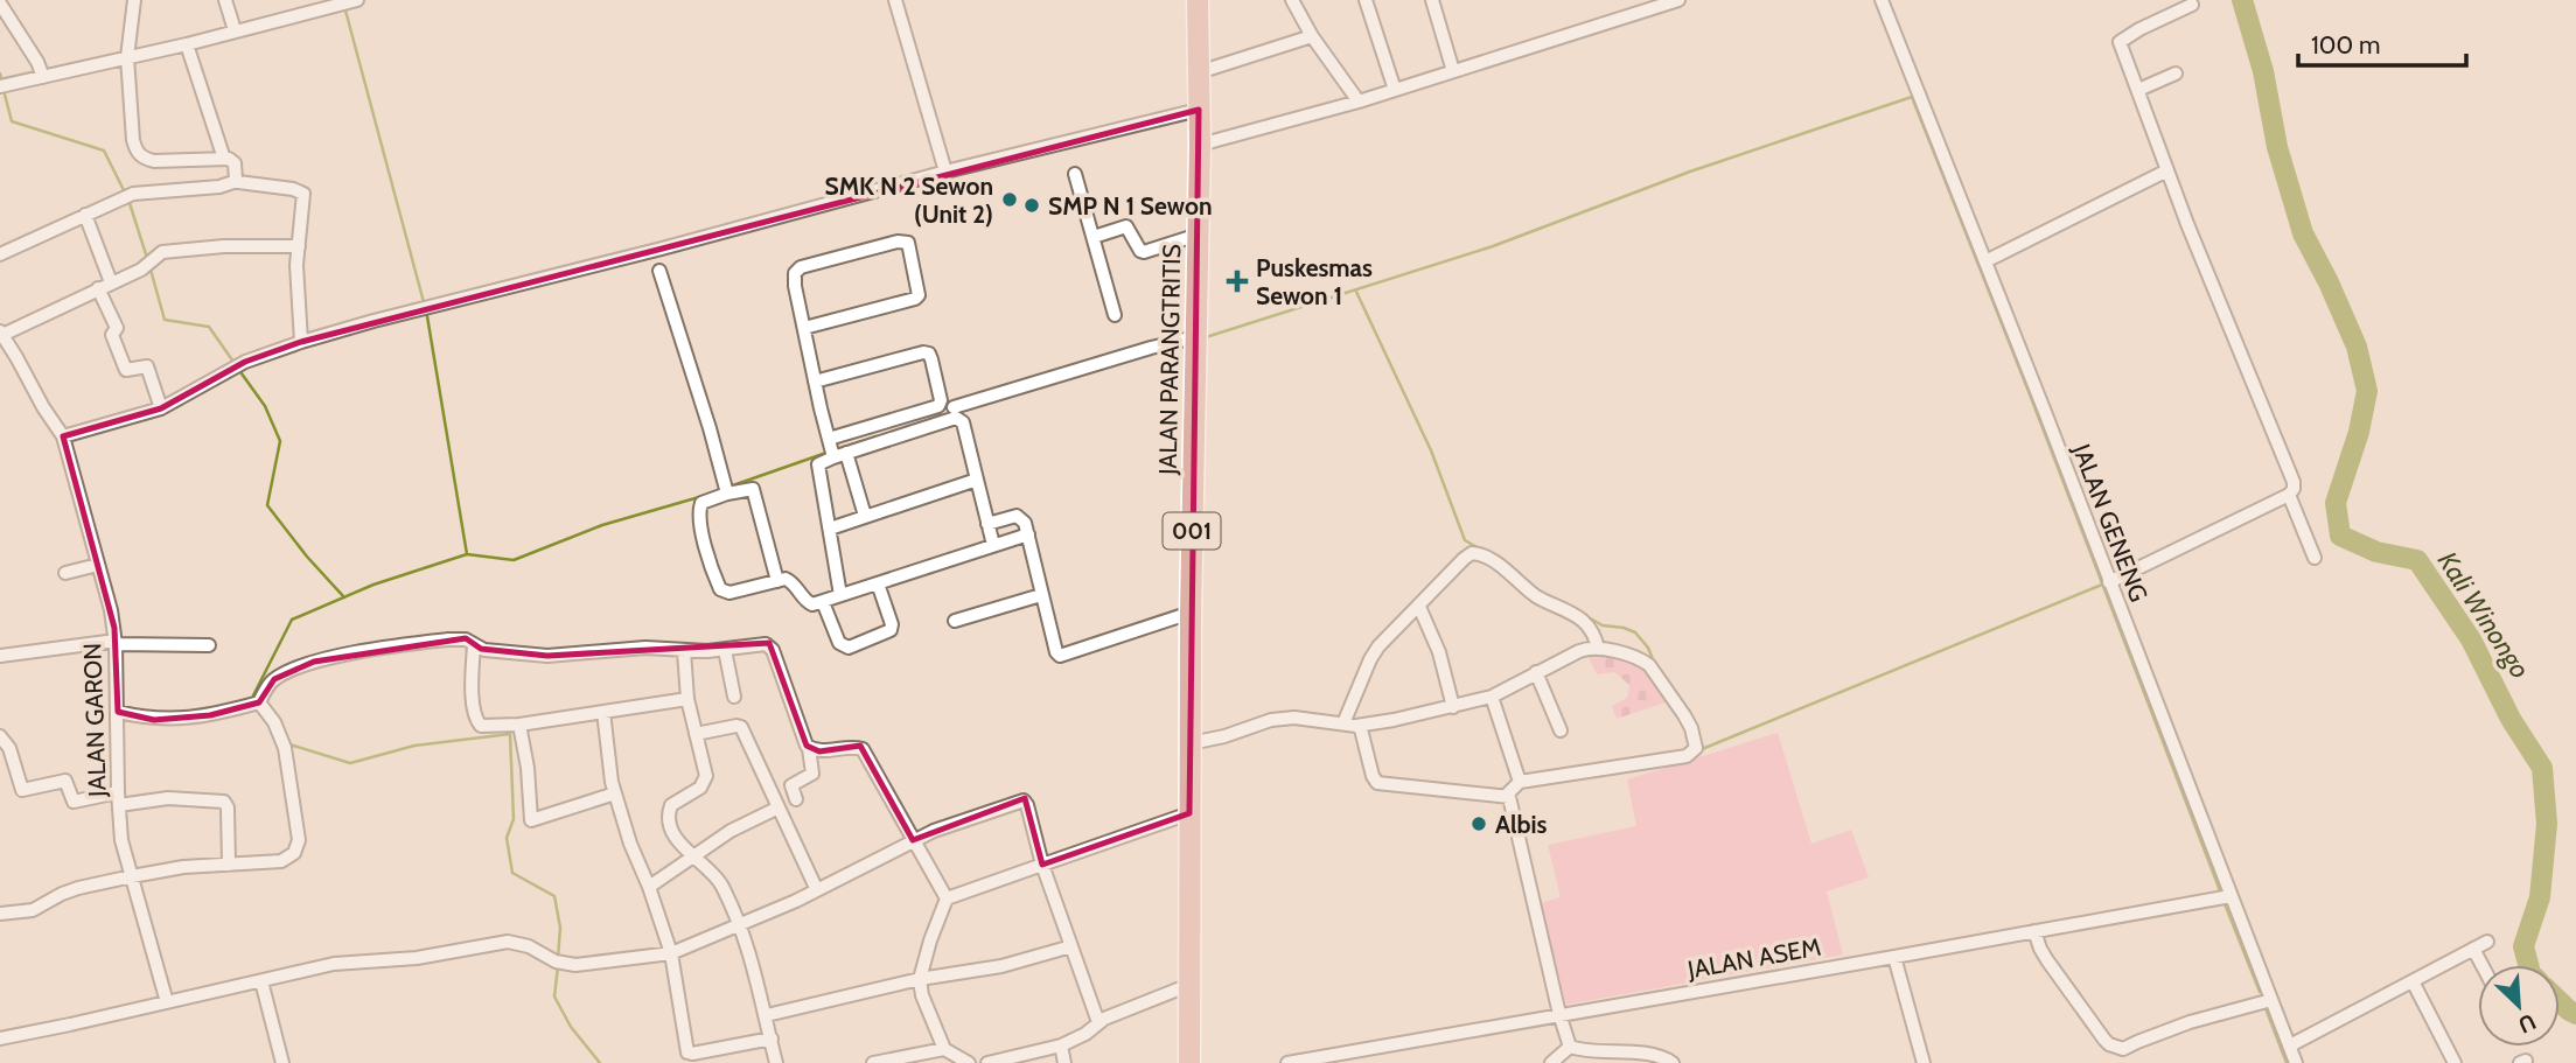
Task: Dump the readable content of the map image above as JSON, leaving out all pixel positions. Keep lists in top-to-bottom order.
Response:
{
  "streets": {
    "main road": ["JALAN PARANGTRITIS", "001"],
    "street": ["JALAN GENENG", "JALAN GARON", "JALAN ASEM"]
  },
  "crossings": [
    ["JALAN GENENG", "JALAN ASEM"]
  ],
  "water": ["Kali Winongo"],
  "places": {
    "other": ["SMK N 2 Sewon (Unit 2)", "SMP N 1 Sewon", "Albis"],
    "health": ["Puskesmas Sewon 1"]
  },
  "scale_bar": "100 m",
  "north": "bottom right"
}
